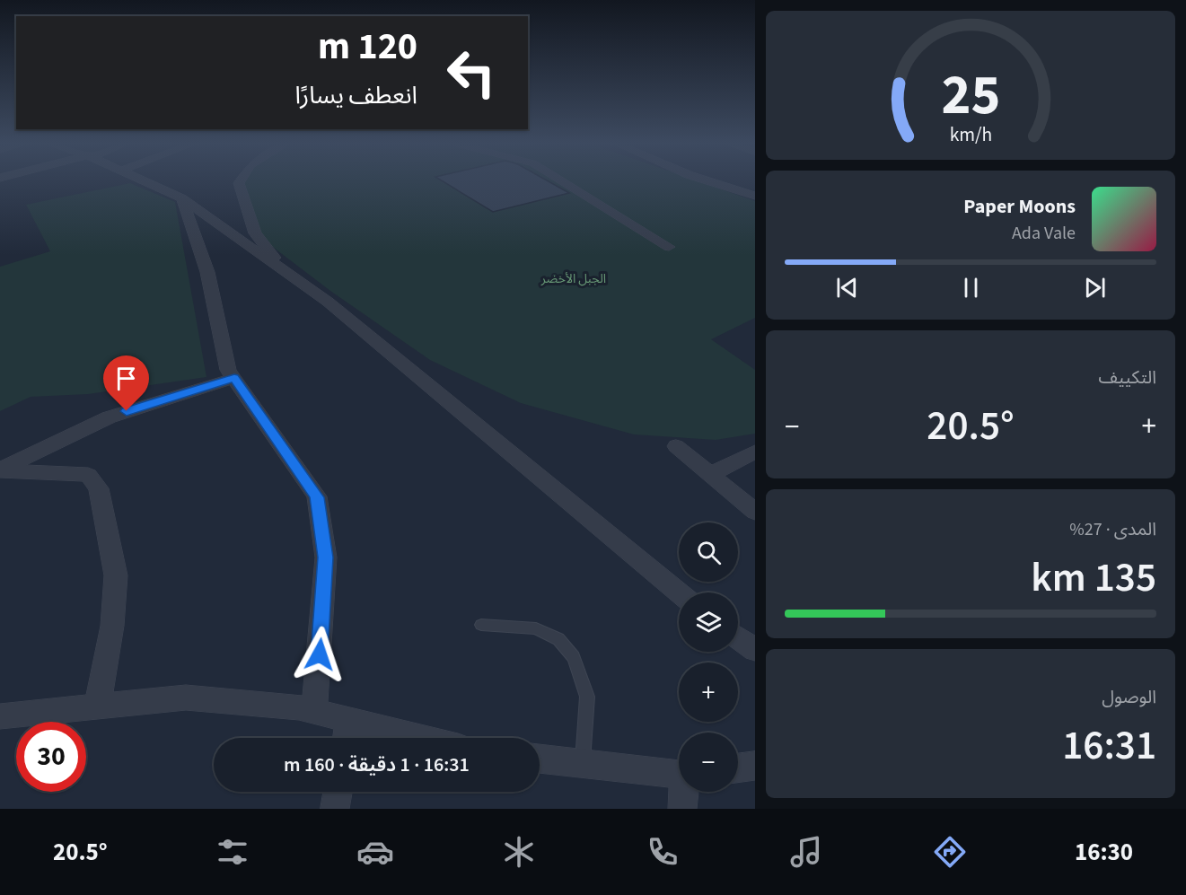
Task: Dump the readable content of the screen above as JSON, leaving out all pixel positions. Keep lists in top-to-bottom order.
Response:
{
  "parks": ["الجبل الأخضر"],
  "page": {
    "turn": ["120 m", "انعطف يسارًا"],
    "song": ["Paper Moons", "Ada Vale"],
    "tile": [
      "التكييف",
      ["المدى · 27%", "135 km"],
      ["الوصول", "16:31"]
    ],
    "heat": ["−", "20.5°", "+"],
    "map_buttons": ["+", "−"],
    "limit": "30",
    "trip": "16:31 · 1 دقيقة · 160 m",
    "tabs": ["16:30", "20.5°"],
    "gauge": ["25", "km/h"]
  }
}
